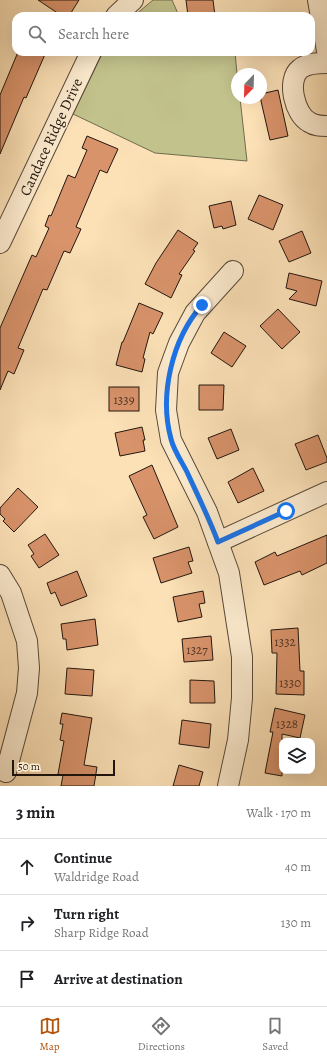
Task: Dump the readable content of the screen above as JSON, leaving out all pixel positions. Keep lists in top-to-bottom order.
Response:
{
  "streets": {
    "street": ["Candace Ridge Drive"]
  },
  "house_numbers": [
    "1339",
    "1332",
    "1327",
    "1330",
    "1328"
  ],
  "scale_bar": "50 m",
  "north": "bottom left",
  "page": {
    "search": "Search here",
    "scale": "50 m",
    "heading": ["3 min", "Walk · 170 m"],
    "list": [
      ["Continue", "Waldridge Road", "40 m"],
      ["Turn right", "Sharp Ridge Road", "130 m"],
      "Arrive at destination"
    ],
    "nav": ["Map", "Directions", "Saved"]
  }
}
